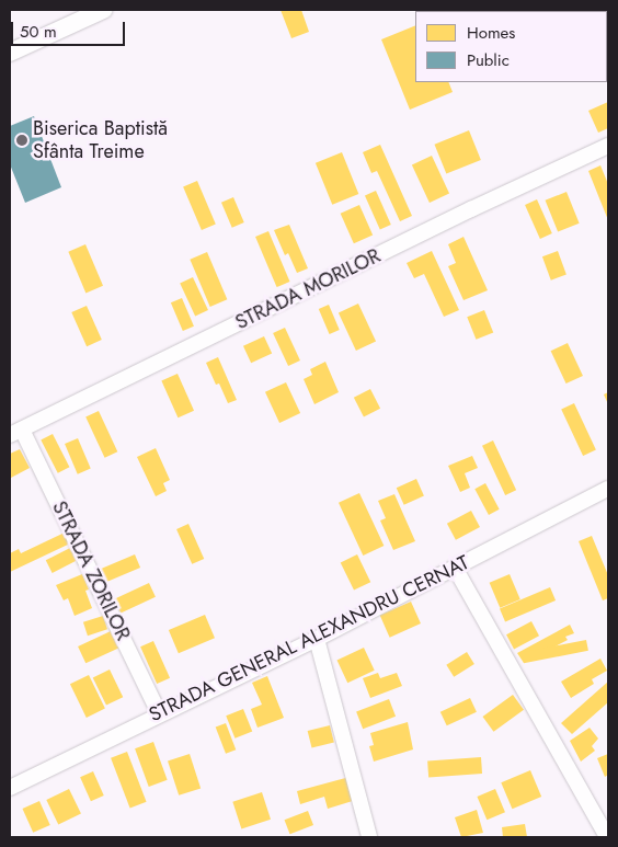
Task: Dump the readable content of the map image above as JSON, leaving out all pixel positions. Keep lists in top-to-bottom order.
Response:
{
  "streets": {
    "street": ["STRADA MORILOR", "STRADA ZORILOR", "STRADA GENERAL ALEXANDRU CERNAT"]
  },
  "crossings": [
    ["STRADA MORILOR", "STRADA ZORILOR"],
    ["STRADA ZORILOR", "STRADA GENERAL ALEXANDRU CERNAT"]
  ],
  "places": ["Biserica Baptistă Sfânta Treime"],
  "legend": ["Homes", "Public"],
  "scale_bar": "50 m"
}
